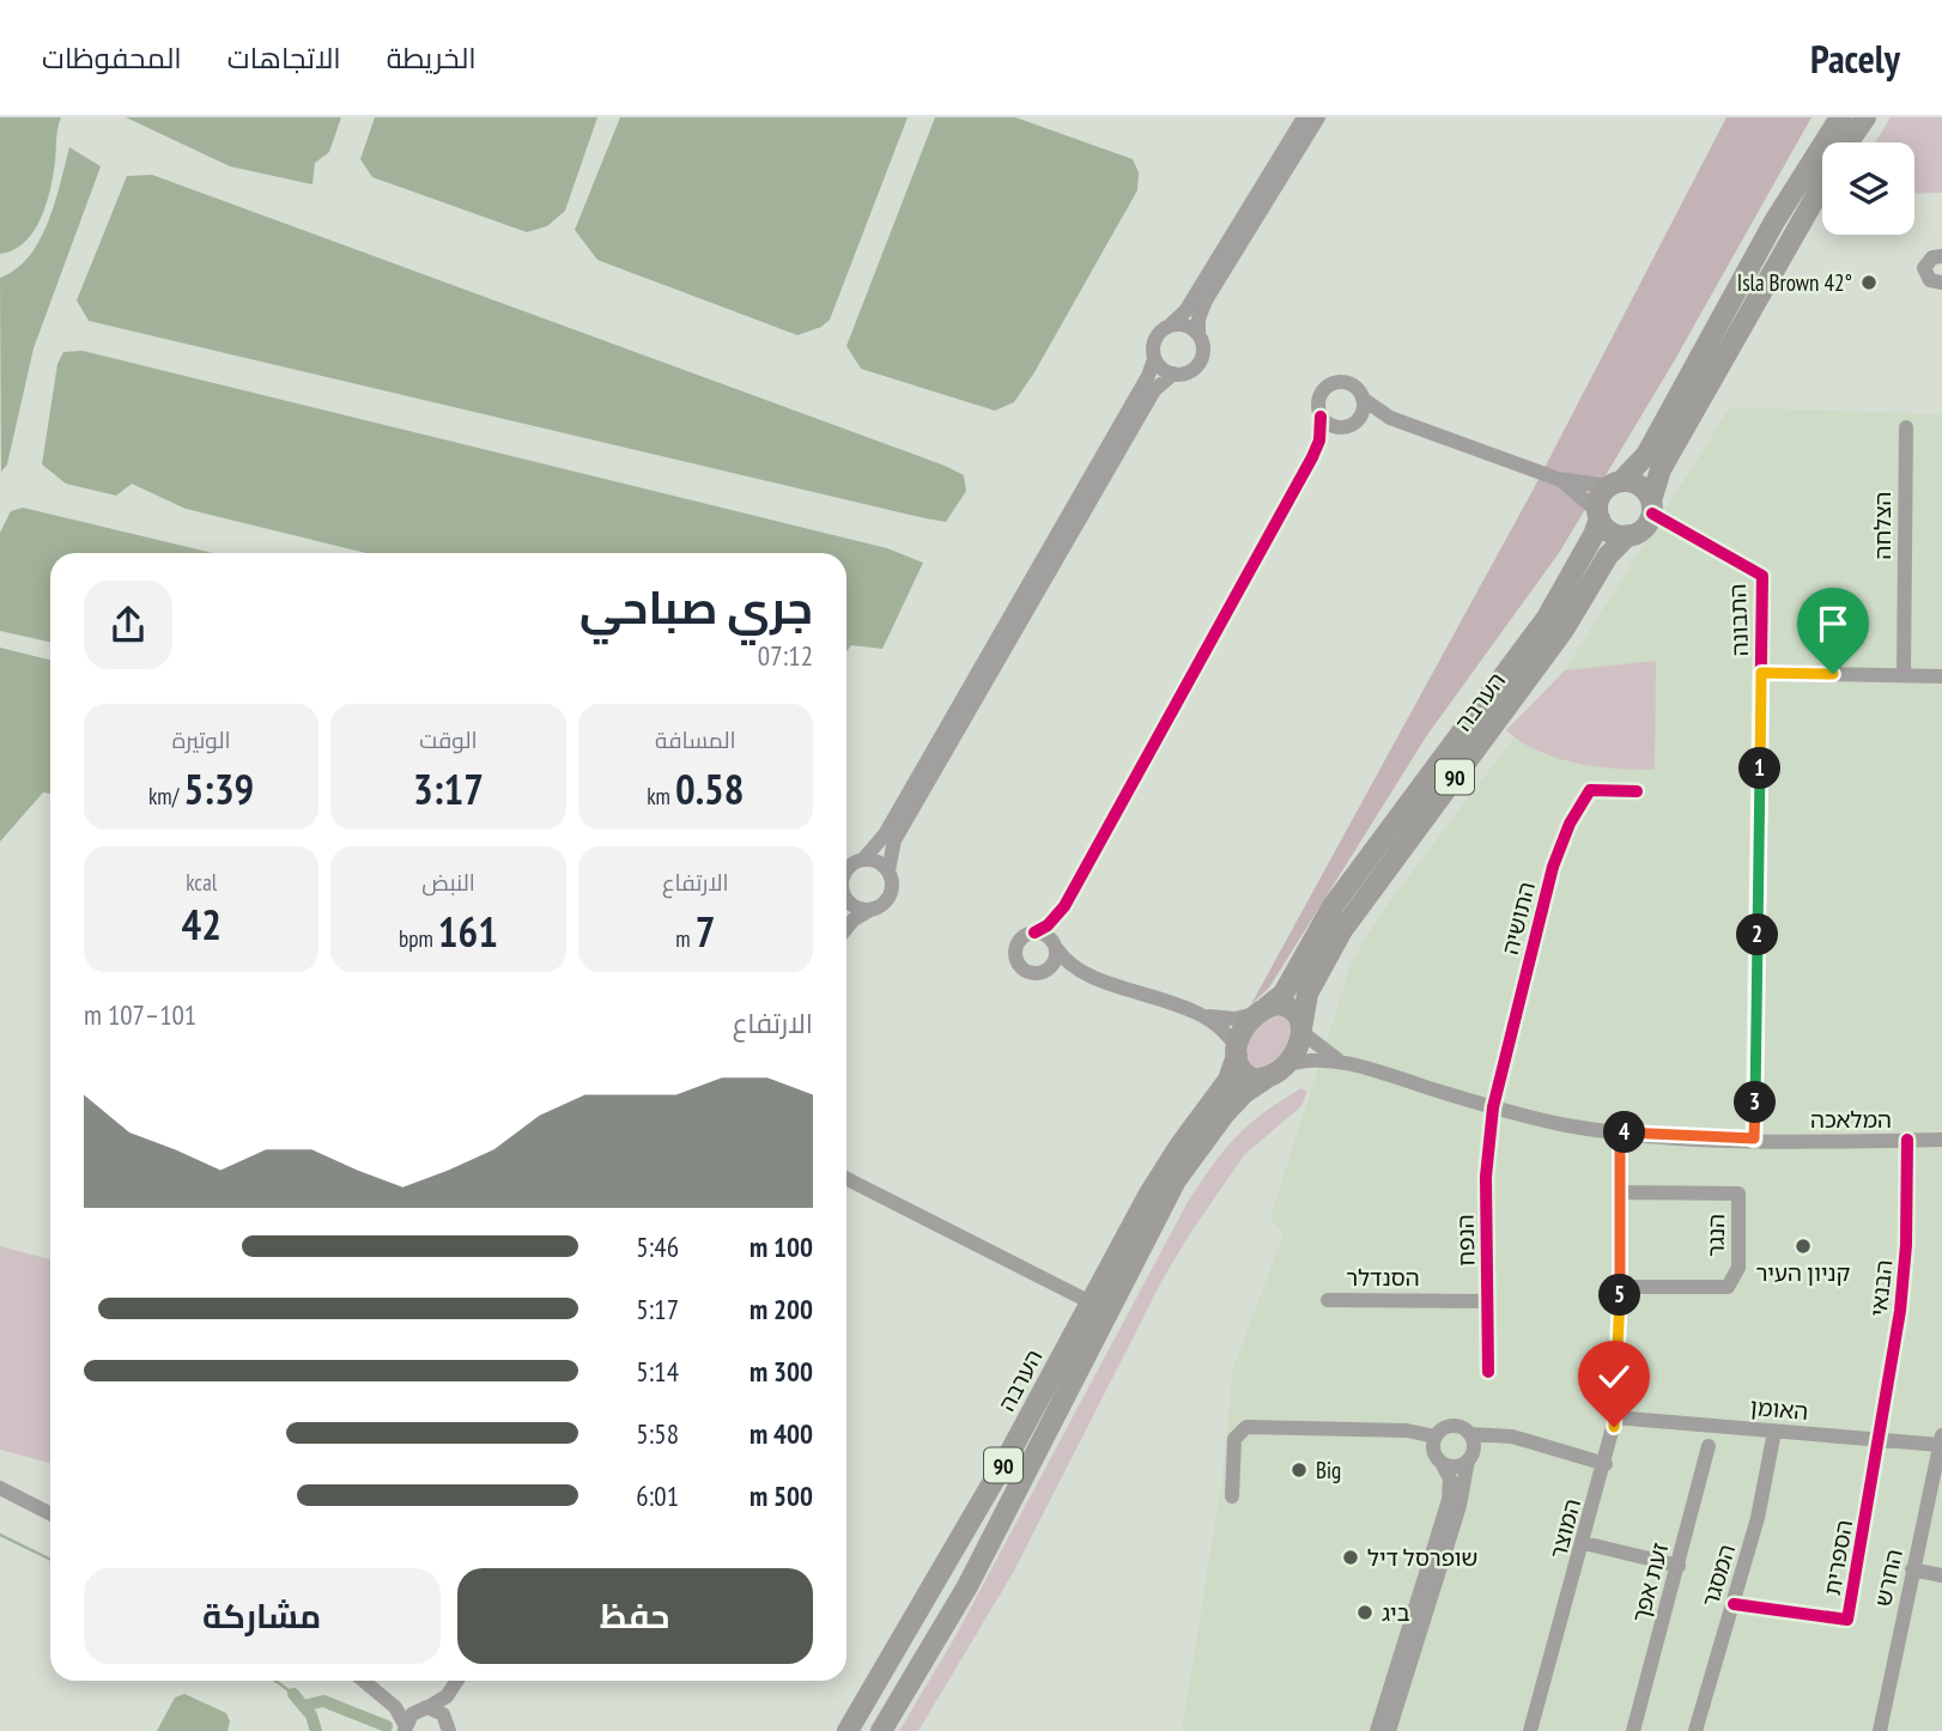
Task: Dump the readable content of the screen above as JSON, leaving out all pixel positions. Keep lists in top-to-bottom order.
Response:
{
  "streets": {
    "highway": ["הערבה", "90"],
    "street": [
      "הצלחה",
      "התבונה",
      "התושיה",
      "המלאכה",
      "הנגר",
      "הנפח",
      "הסנדלר",
      "הבנאי",
      "האומן",
      "המוצר",
      "הספרית",
      "המסגר",
      "החרש",
      "זעת אפך"
    ]
  },
  "crossings": [
    ["התבונה", "הערבה"],
    ["התבונה", "המלאכה"],
    ["הערבה", "90"],
    ["הערבה", "המלאכה"],
    ["90", "המלאכה"],
    ["התושיה", "המלאכה"],
    ["התושיה", "הנפח"],
    ["המלאכה", "הנפח"],
    ["המלאכה", "הבנאי"],
    ["המלאכה", "המוצר"],
    ["הנגר", "המוצר"],
    ["הנפח", "הסנדלר"],
    ["הבנאי", "האומן"],
    ["הבנאי", "הספרית"],
    ["האומן", "המוצר"],
    ["האומן", "הספרית"],
    ["האומן", "המסגר"],
    ["האומן", "החרש"],
    ["הספרית", "המסגר"]
  ],
  "places": [
    "Isla Brown 42°",
    "קניון העיר",
    "Big",
    "שופרסל דיל",
    "ביג"
  ],
  "page": {
    "header": "Pacely",
    "nav": ["الخريطة", "الاتجاهات", "المحفوظات"],
    "heading": ["جري صباحي", "07:12"],
    "stats": [
      ["المسافة", "0.58 km"],
      ["الوقت", "3:17"],
      ["الوتيرة", "5:39 /km"],
      ["الارتفاع", "7 m"],
      ["النبض", "161 bpm"],
      ["kcal", "42"]
    ],
    "pins": [
      "1",
      "2",
      "3",
      "4",
      "5"
    ],
    "chart": ["الارتفاع", "101–107 m"],
    "list": [
      {
        "name": "100 m",
        "note": "5:46"
      },
      {
        "name": "200 m",
        "note": "5:17"
      },
      {
        "name": "300 m",
        "note": "5:14"
      },
      {
        "name": "400 m",
        "note": "5:58"
      },
      {
        "name": "500 m",
        "note": "6:01"
      }
    ],
    "buttons": ["حفظ", "مشاركة"]
  }
}
